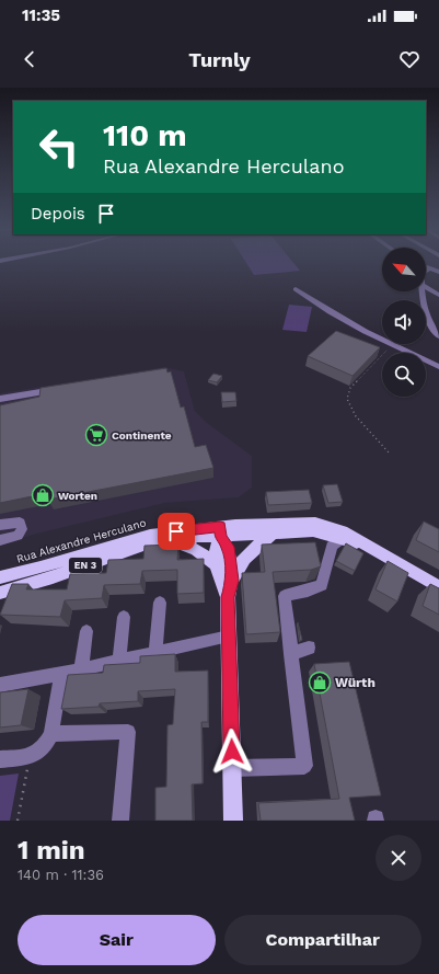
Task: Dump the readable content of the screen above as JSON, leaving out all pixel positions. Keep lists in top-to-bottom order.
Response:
{
  "streets": {
    "main road": ["Rua Alexandre Herculano", "EN 3"]
  },
  "places": {
    "supermarket": ["Continente"],
    "shop": ["Worten", "Würth"]
  },
  "north": "top left",
  "page": {
    "status": "11:35",
    "header": "Turnly",
    "turn": ["110 m", "Rua Alexandre Herculano"],
    "then": "Depois",
    "heading": ["1 min", "140 m · 11:36"],
    "buttons": ["Sair", "Compartilhar"]
  }
}
